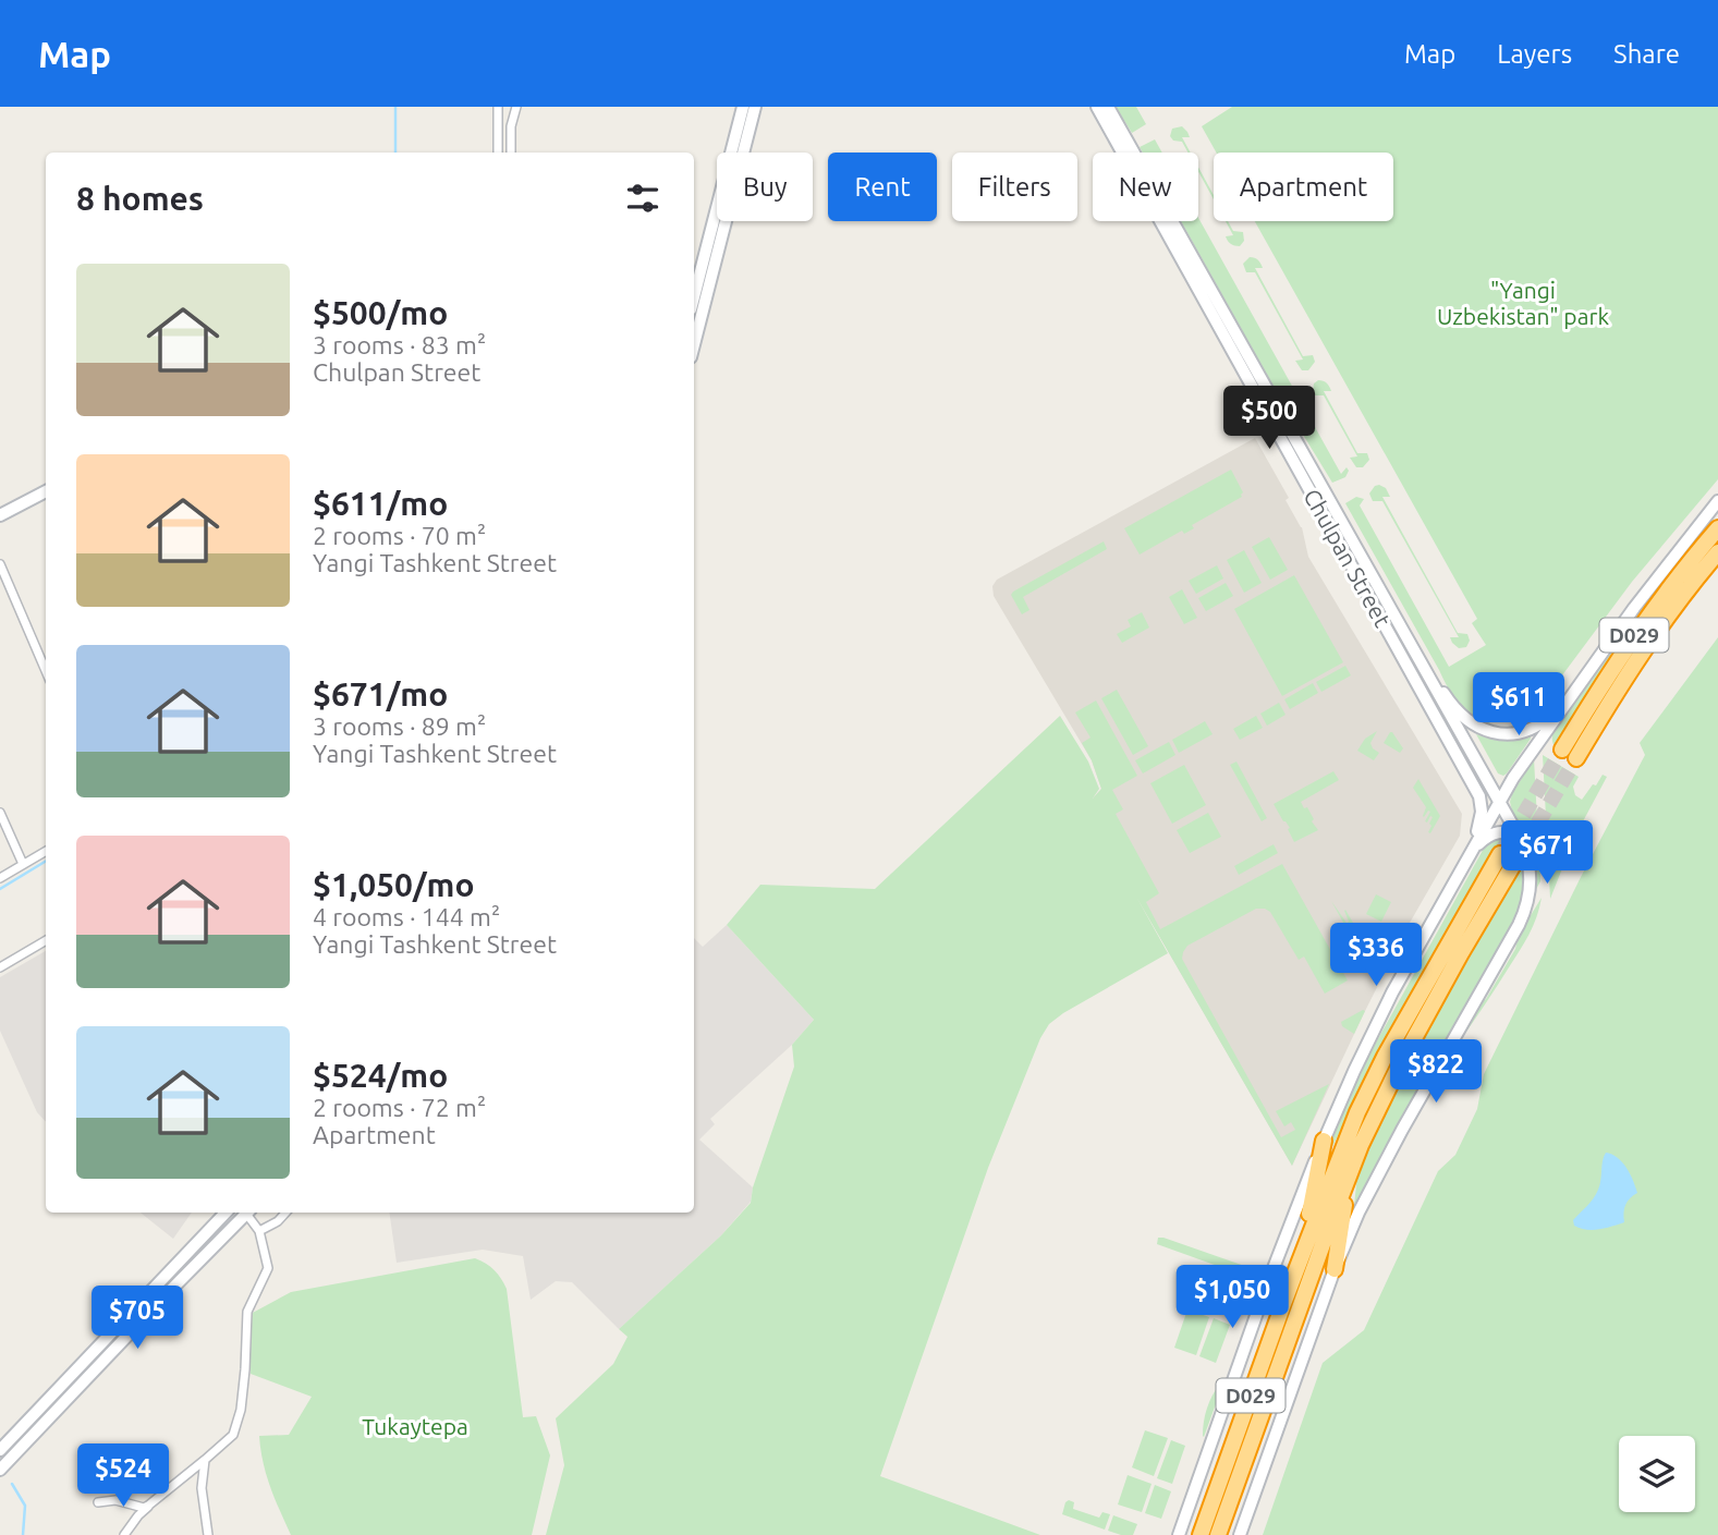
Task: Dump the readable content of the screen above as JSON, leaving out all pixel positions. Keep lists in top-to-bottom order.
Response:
{
  "streets": {
    "highway": ["D029"],
    "main road": ["Chulpan Street"]
  },
  "parks": ["\"Yangi Uzbekistan\" park", "Tukaytepa"],
  "page": {
    "header": "Map",
    "nav": ["Map", "Layers", "Share"],
    "chip": [
      "Buy",
      "Rent",
      "Filters",
      "New",
      "Apartment"
    ],
    "heading": "8 homes",
    "list": [
      {
        "name": "$500/mo",
        "note": "3 rooms · 83 m² · Chulpan Street"
      },
      {
        "name": "$611/mo",
        "note": "2 rooms · 70 m² · Yangi Tashkent Street"
      },
      {
        "name": "$671/mo",
        "note": "3 rooms · 89 m² · Yangi Tashkent Street"
      },
      {
        "name": "$1,050/mo",
        "note": "4 rooms · 144 m² · Yangi Tashkent Street"
      },
      {
        "name": "$524/mo",
        "note": "2 rooms · 72 m² · Apartment"
      }
    ],
    "price": [
      "$500",
      "$611",
      "$671",
      "$336",
      "$822",
      "$1,050",
      "$705",
      "$524"
    ]
  }
}
